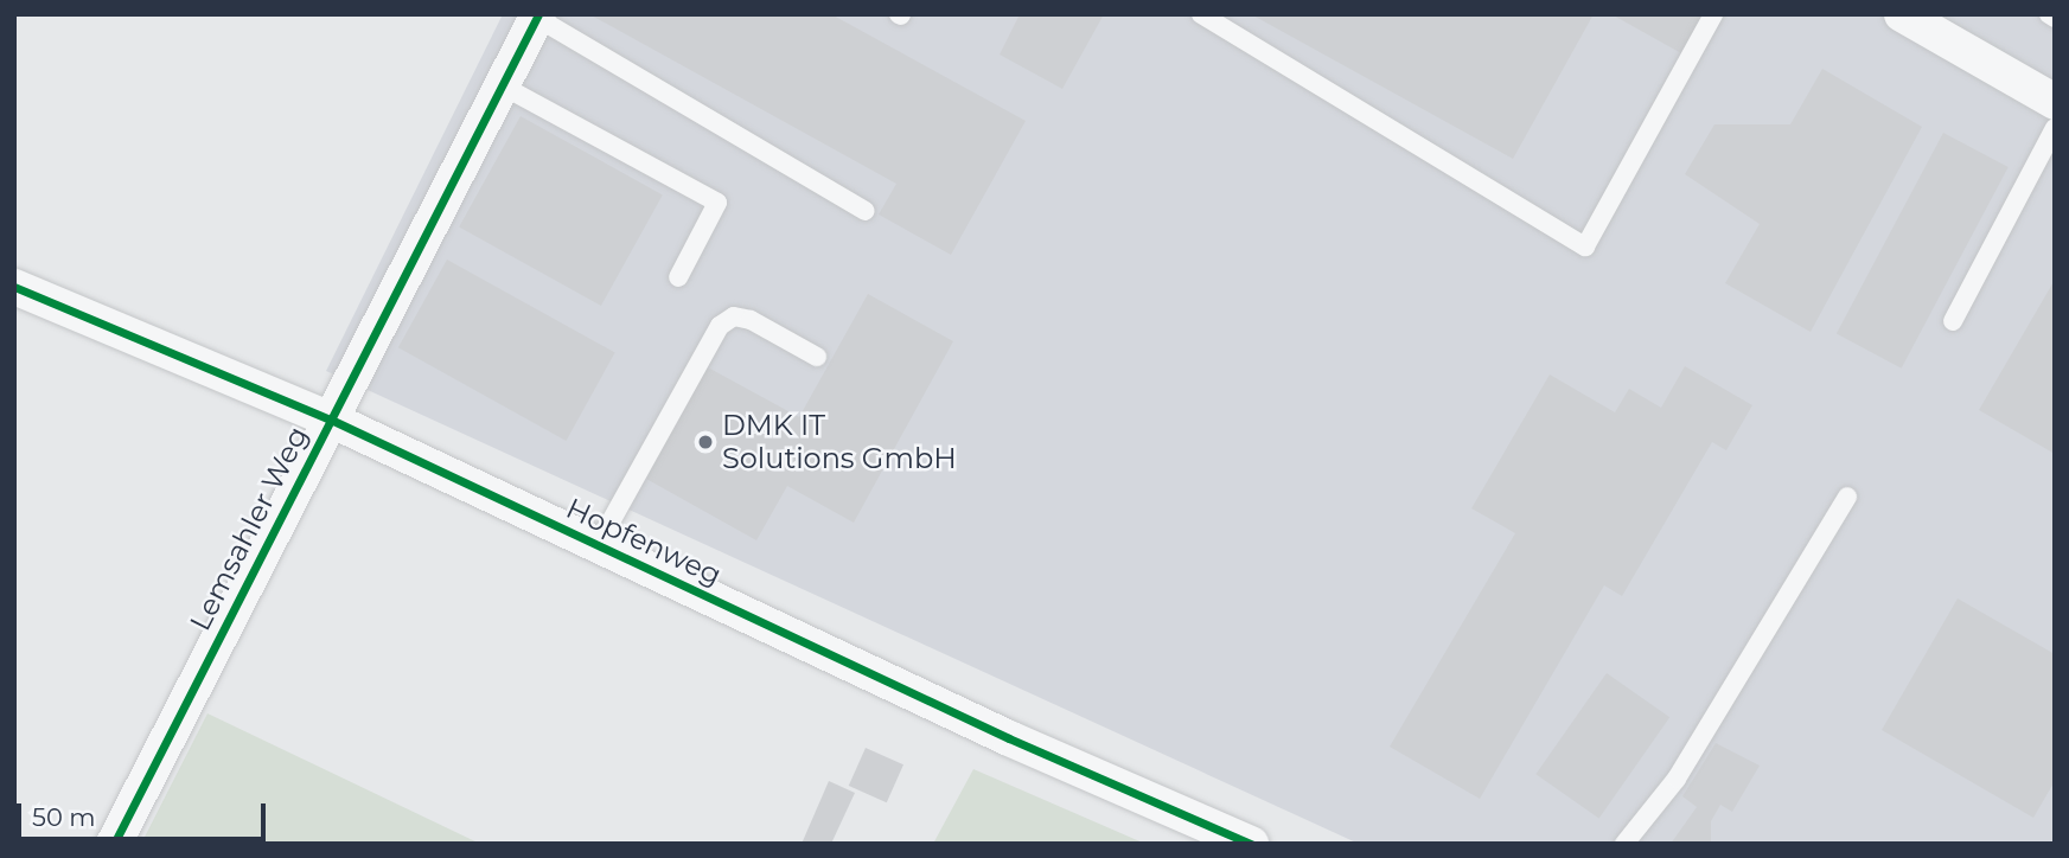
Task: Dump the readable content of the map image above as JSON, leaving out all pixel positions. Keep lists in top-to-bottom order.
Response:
{
  "streets": {
    "street": ["Lemsahler Weg", "Hopfenweg"]
  },
  "crossings": [
    ["Lemsahler Weg", "Hopfenweg"]
  ],
  "places": ["DMK IT Solutions GmbH"],
  "scale_bar": "50 m"
}
